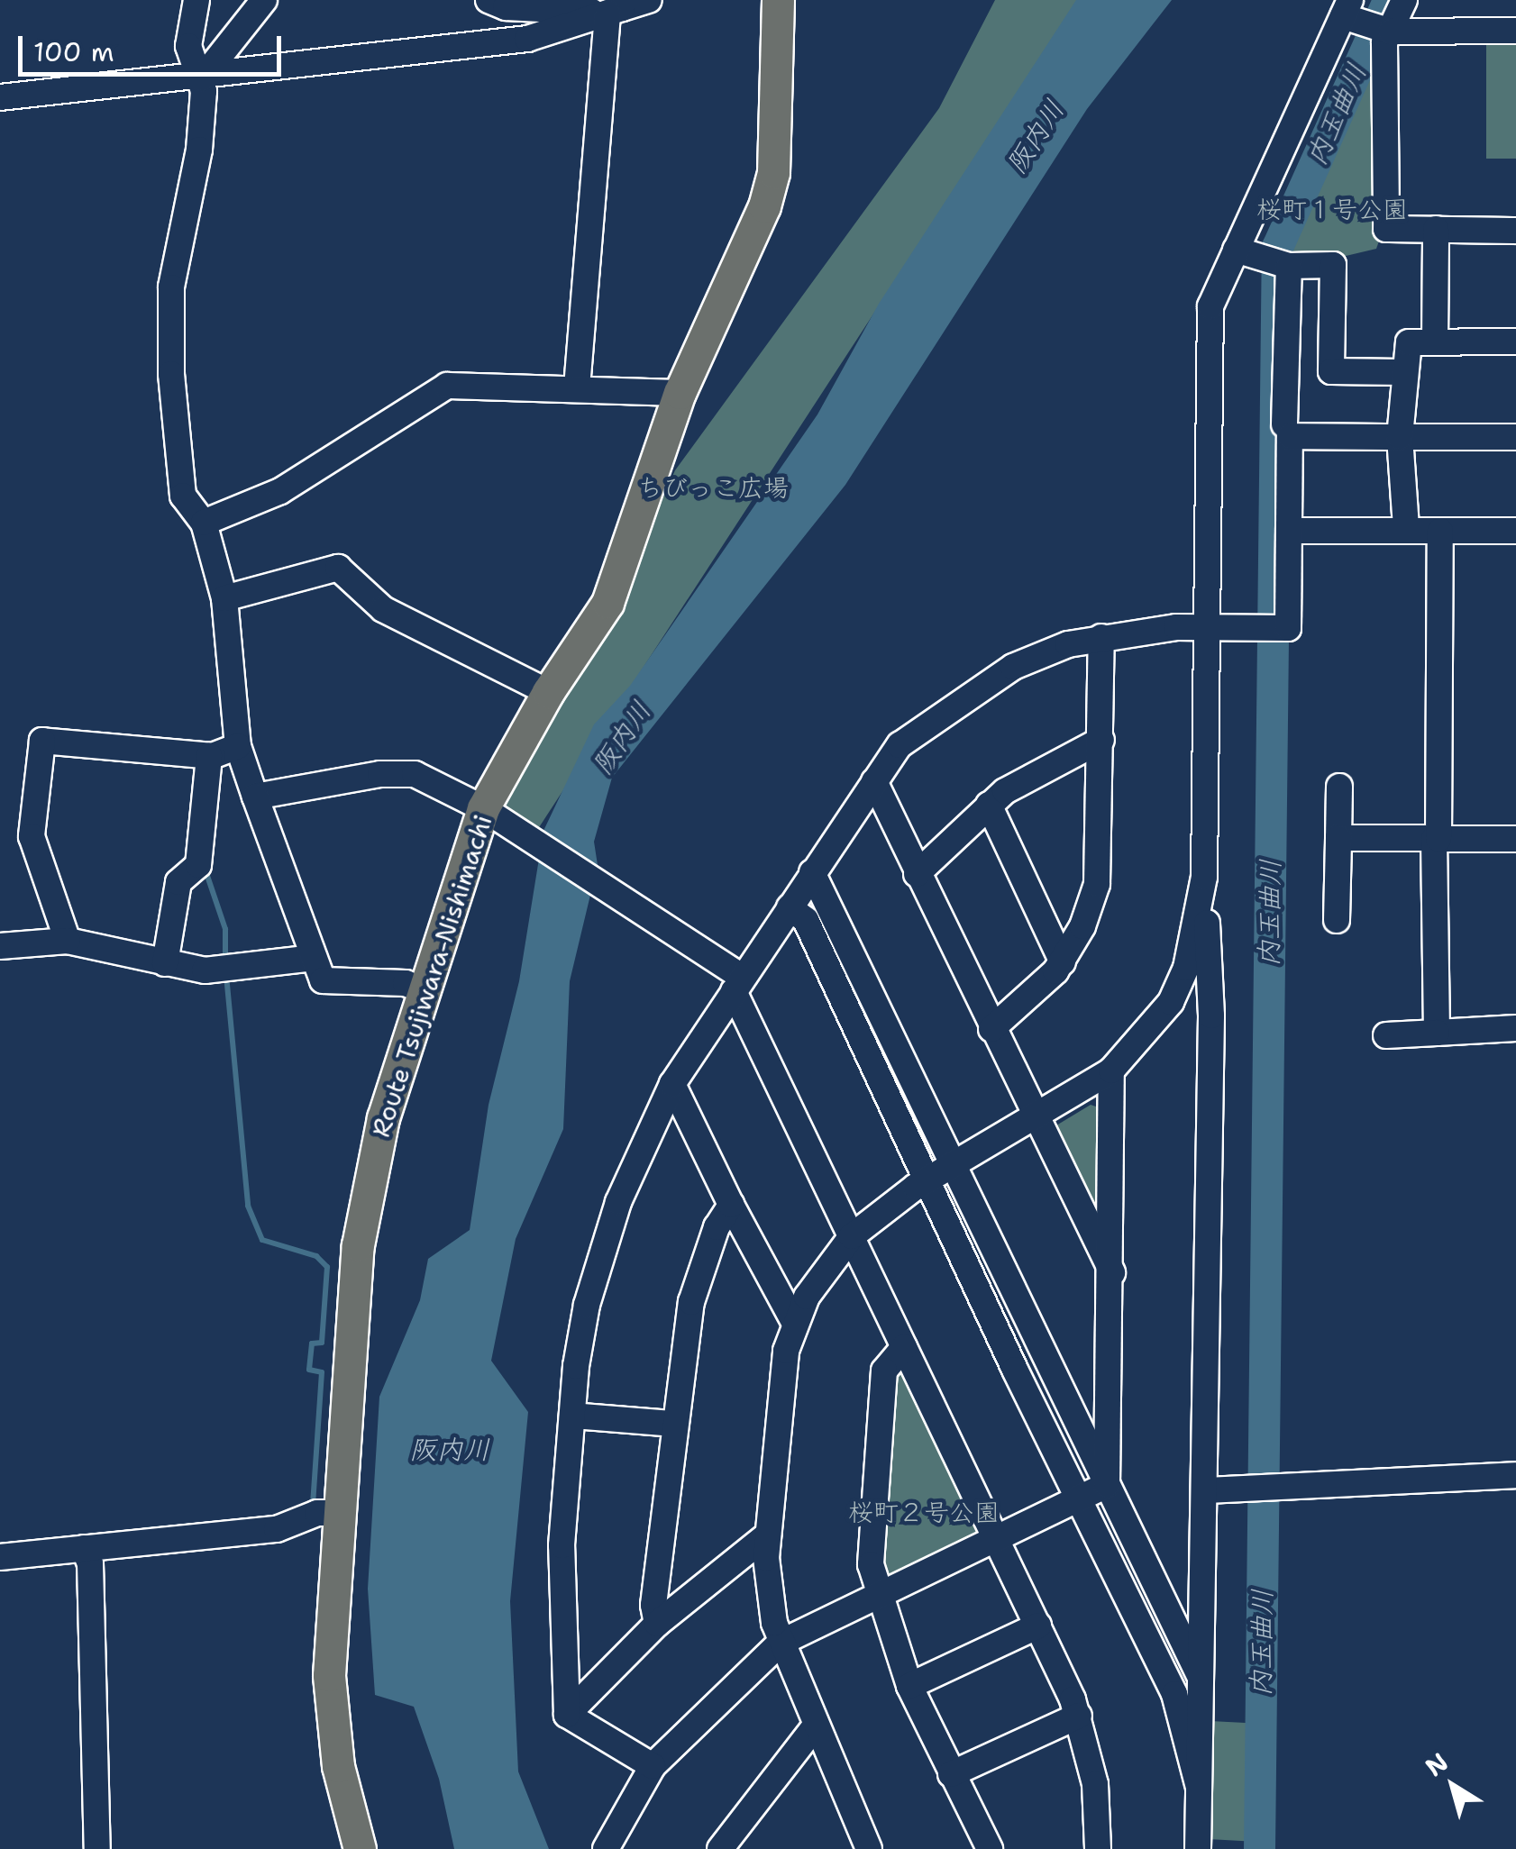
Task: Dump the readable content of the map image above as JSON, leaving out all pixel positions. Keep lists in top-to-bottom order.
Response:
{
  "streets": {
    "main road": ["Route Tsujiwara-Nishimachi"]
  },
  "water": ["内玉曲川", "阪内川"],
  "parks": ["桜町１号公園", "ちびっこ広場", "桜町２号公園"],
  "scale_bar": "100 m",
  "north": "top left"
}
